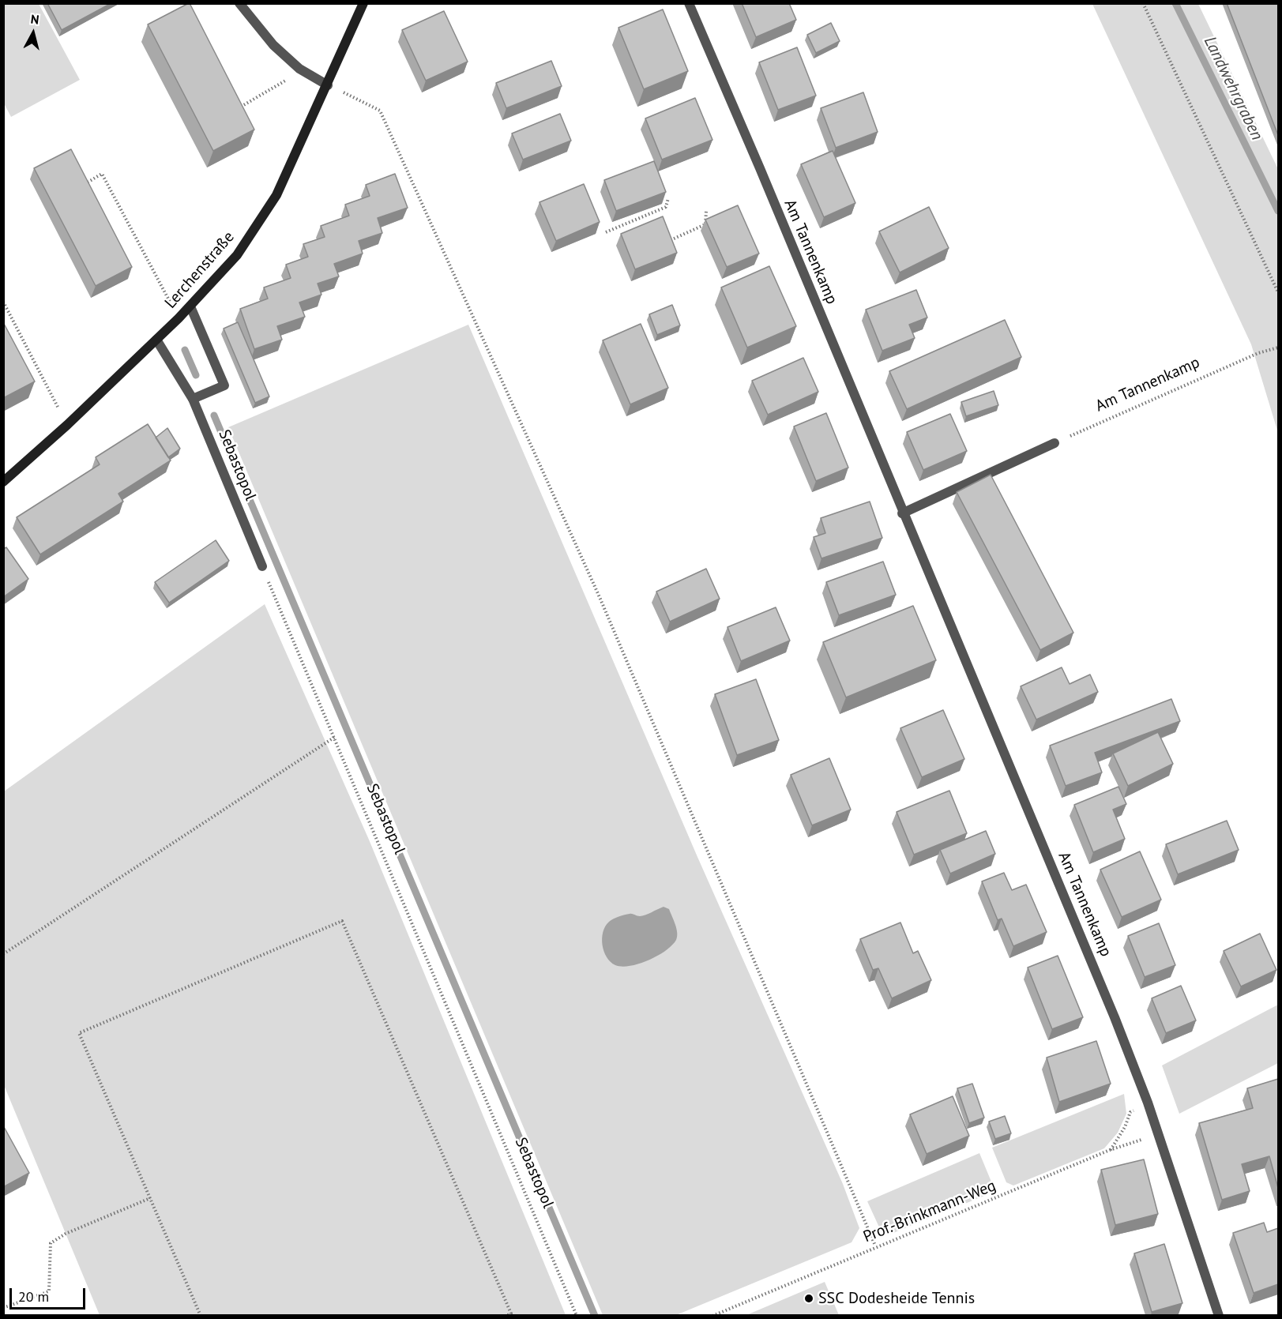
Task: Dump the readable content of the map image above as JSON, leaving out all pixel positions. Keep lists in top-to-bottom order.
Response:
{
  "streets": {
    "street": ["Am Tannenkamp", "Lerchenstraße", "Sebastopol"],
    "path": ["Prof.-Brinkmann-Weg"]
  },
  "crossings": [
    ["Am Tannenkamp", "Prof.-Brinkmann-Weg"],
    ["Lerchenstraße", "Sebastopol"]
  ],
  "water": ["Landwehrgraben"],
  "places": ["SSC Dodesheide Tennis"],
  "scale_bar": "20 m",
  "north": "top"
}
